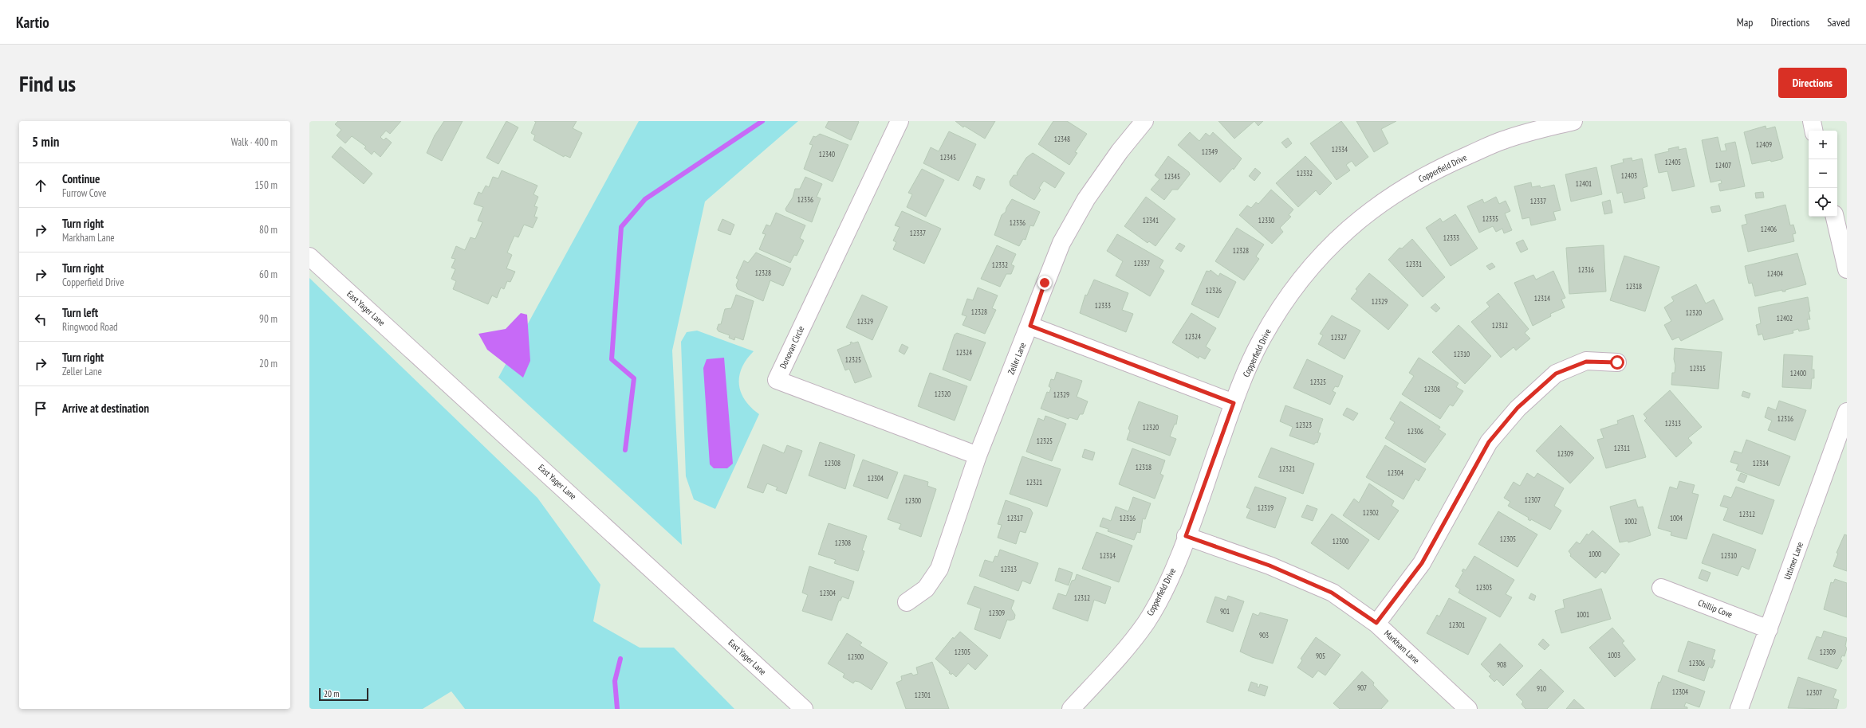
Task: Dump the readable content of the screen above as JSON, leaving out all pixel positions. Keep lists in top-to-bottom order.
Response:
{
  "streets": {
    "street": [
      "Copperfield Drive",
      "East Yager Lane",
      "Donovan Circle",
      "Zeller Lane",
      "Uttimer Lane",
      "Chillip Cove",
      "Markham Lane"
    ]
  },
  "crossings": [
    ["Copperfield Drive", "Markham Lane"],
    ["Donovan Circle", "Zeller Lane"],
    ["Uttimer Lane", "Chillip Cove"]
  ],
  "house_numbers": [
    "12348",
    "12409",
    "12334",
    "12349",
    "12340",
    "12345",
    "12405",
    "12407",
    "12332",
    "12403",
    "12345",
    "12401",
    "12336",
    "12337",
    "12335",
    "12341",
    "12330",
    "12336",
    "12406",
    "12337",
    "12333",
    "12328",
    "12337",
    "12331",
    "12332",
    "12316",
    "12328",
    "12404",
    "12318",
    "12326",
    "12314",
    "12329",
    "12333",
    "12328",
    "12320",
    "12402",
    "12329",
    "12312",
    "12324",
    "12327",
    "12324",
    "12310",
    "12325",
    "12315",
    "12400",
    "12325",
    "12308",
    "12320",
    "12329",
    "12316",
    "12313",
    "12323",
    "12320",
    "12306",
    "12325",
    "12311",
    "12309",
    "12308",
    "12314",
    "12318",
    "12321",
    "12304",
    "12304",
    "12321",
    "12307",
    "12300",
    "12319",
    "12302",
    "12312",
    "12317",
    "12316",
    "1004",
    "1002",
    "12305",
    "12300",
    "12308",
    "1000",
    "12314",
    "12310",
    "12313",
    "12303",
    "12304",
    "12312",
    "901",
    "12309",
    "1001",
    "12301",
    "903",
    "12305",
    "12309",
    "1003",
    "905",
    "12300",
    "12306",
    "908",
    "907",
    "910",
    "12304",
    "12307",
    "12301"
  ],
  "scale_bar": "20 m",
  "page": {
    "header": "Kartio",
    "nav": ["Map", "Directions", "Saved"],
    "buttons": "Directions",
    "title": "Find us",
    "heading": ["5 min", "Walk · 400 m"],
    "map_buttons": ["+", "−"],
    "list": [
      ["Continue", "Furrow Cove", "150 m"],
      ["Turn right", "Markham Lane", "80 m"],
      ["Turn right", "Copperfield Drive", "60 m"],
      ["Turn left", "Ringwood Road", "90 m"],
      ["Turn right", "Zeller Lane", "20 m"],
      "Arrive at destination"
    ],
    "scale": "20 m"
  }
}
